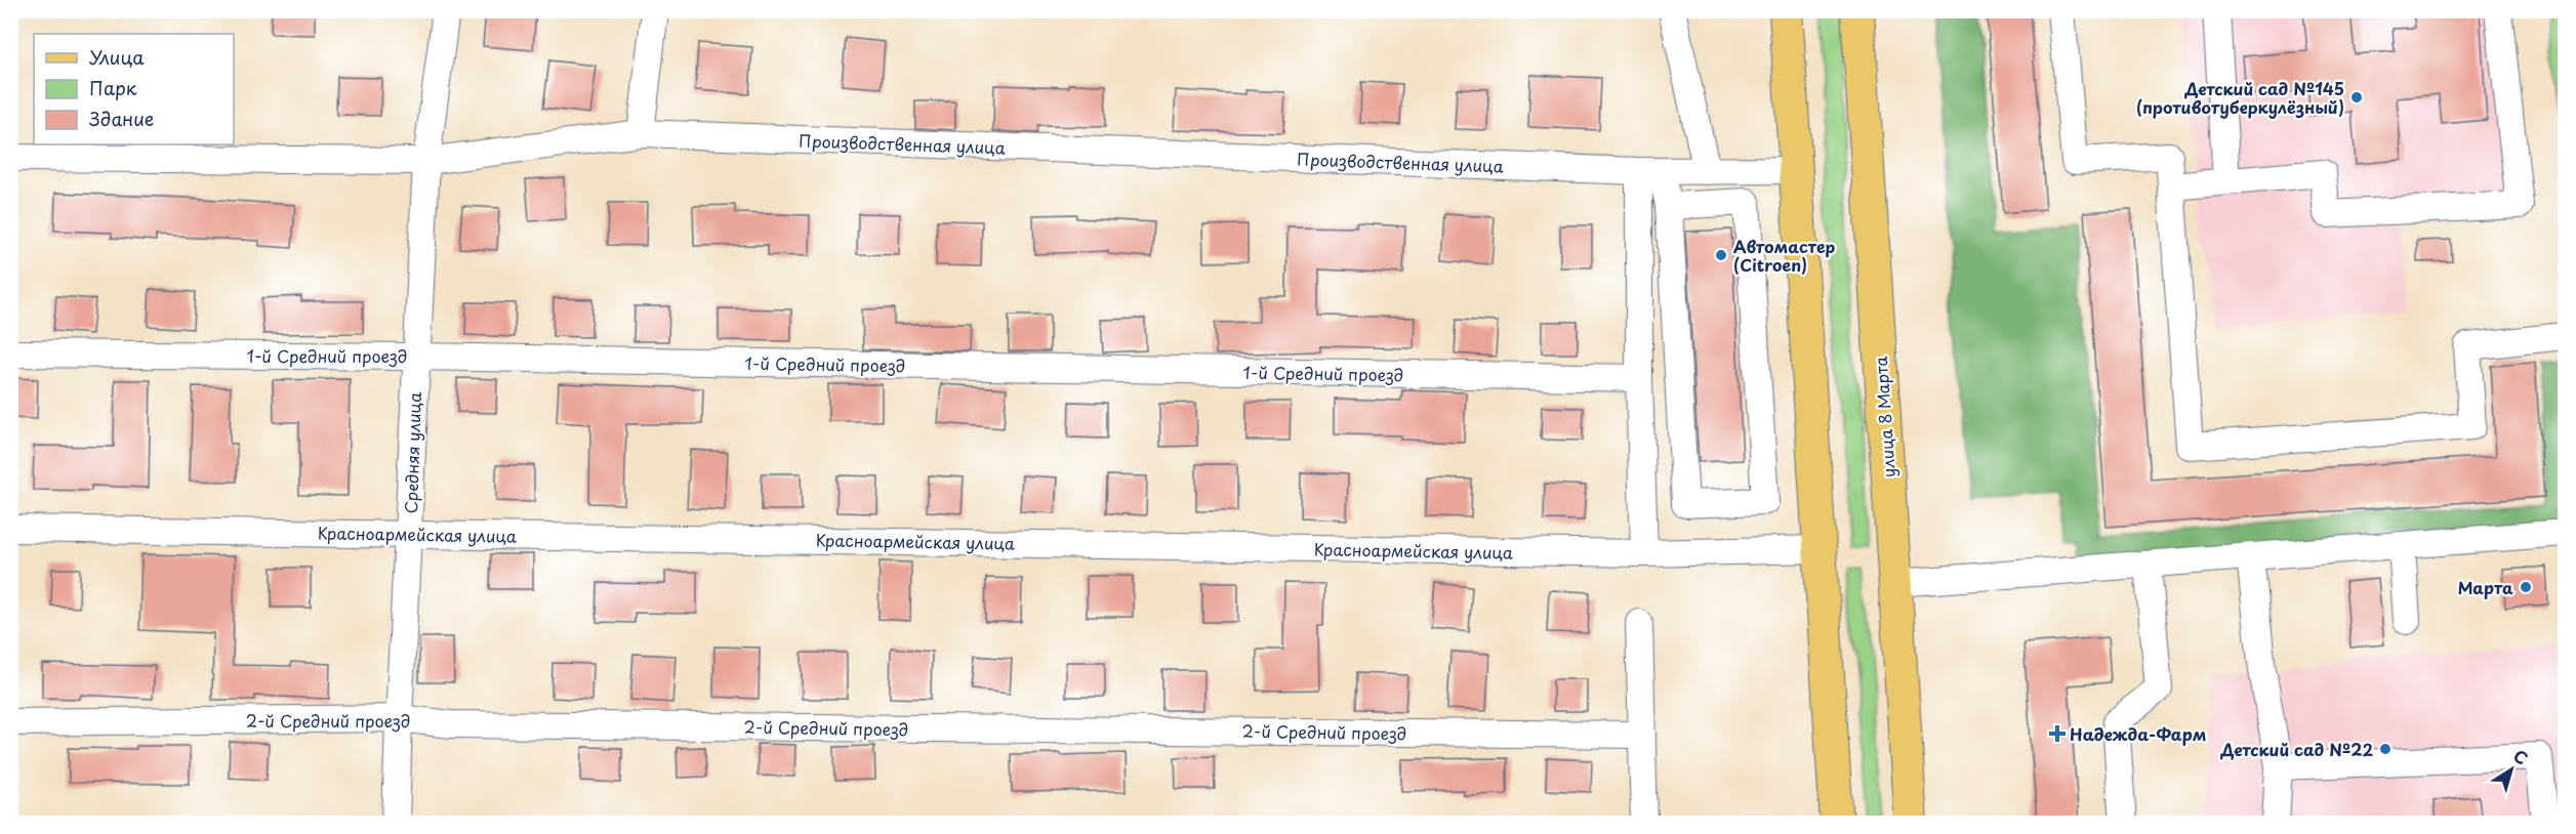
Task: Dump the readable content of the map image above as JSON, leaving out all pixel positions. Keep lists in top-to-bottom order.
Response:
{
  "streets": {
    "main road": ["улица 8 Марта"],
    "street": [
      "Производственная улица",
      "1-й Средний проезд",
      "Средняя улица",
      "Красноармейская улица",
      "2-й Средний проезд"
    ]
  },
  "crossings": [
    ["Производственная улица", "Средняя улица"],
    ["1-й Средний проезд", "Средняя улица"],
    ["Средняя улица", "Красноармейская улица"],
    ["Средняя улица", "2-й Средний проезд"]
  ],
  "places": {
    "other": [
      "Детский сад №145 (противотуберкулёзный)",
      "Автомастер (Citroen)",
      "Марта",
      "Детский сад №22"
    ],
    "health": ["Надежда-Фарм"]
  },
  "legend": ["Улица", "Парк", "Здание"],
  "north": "top right"
}
